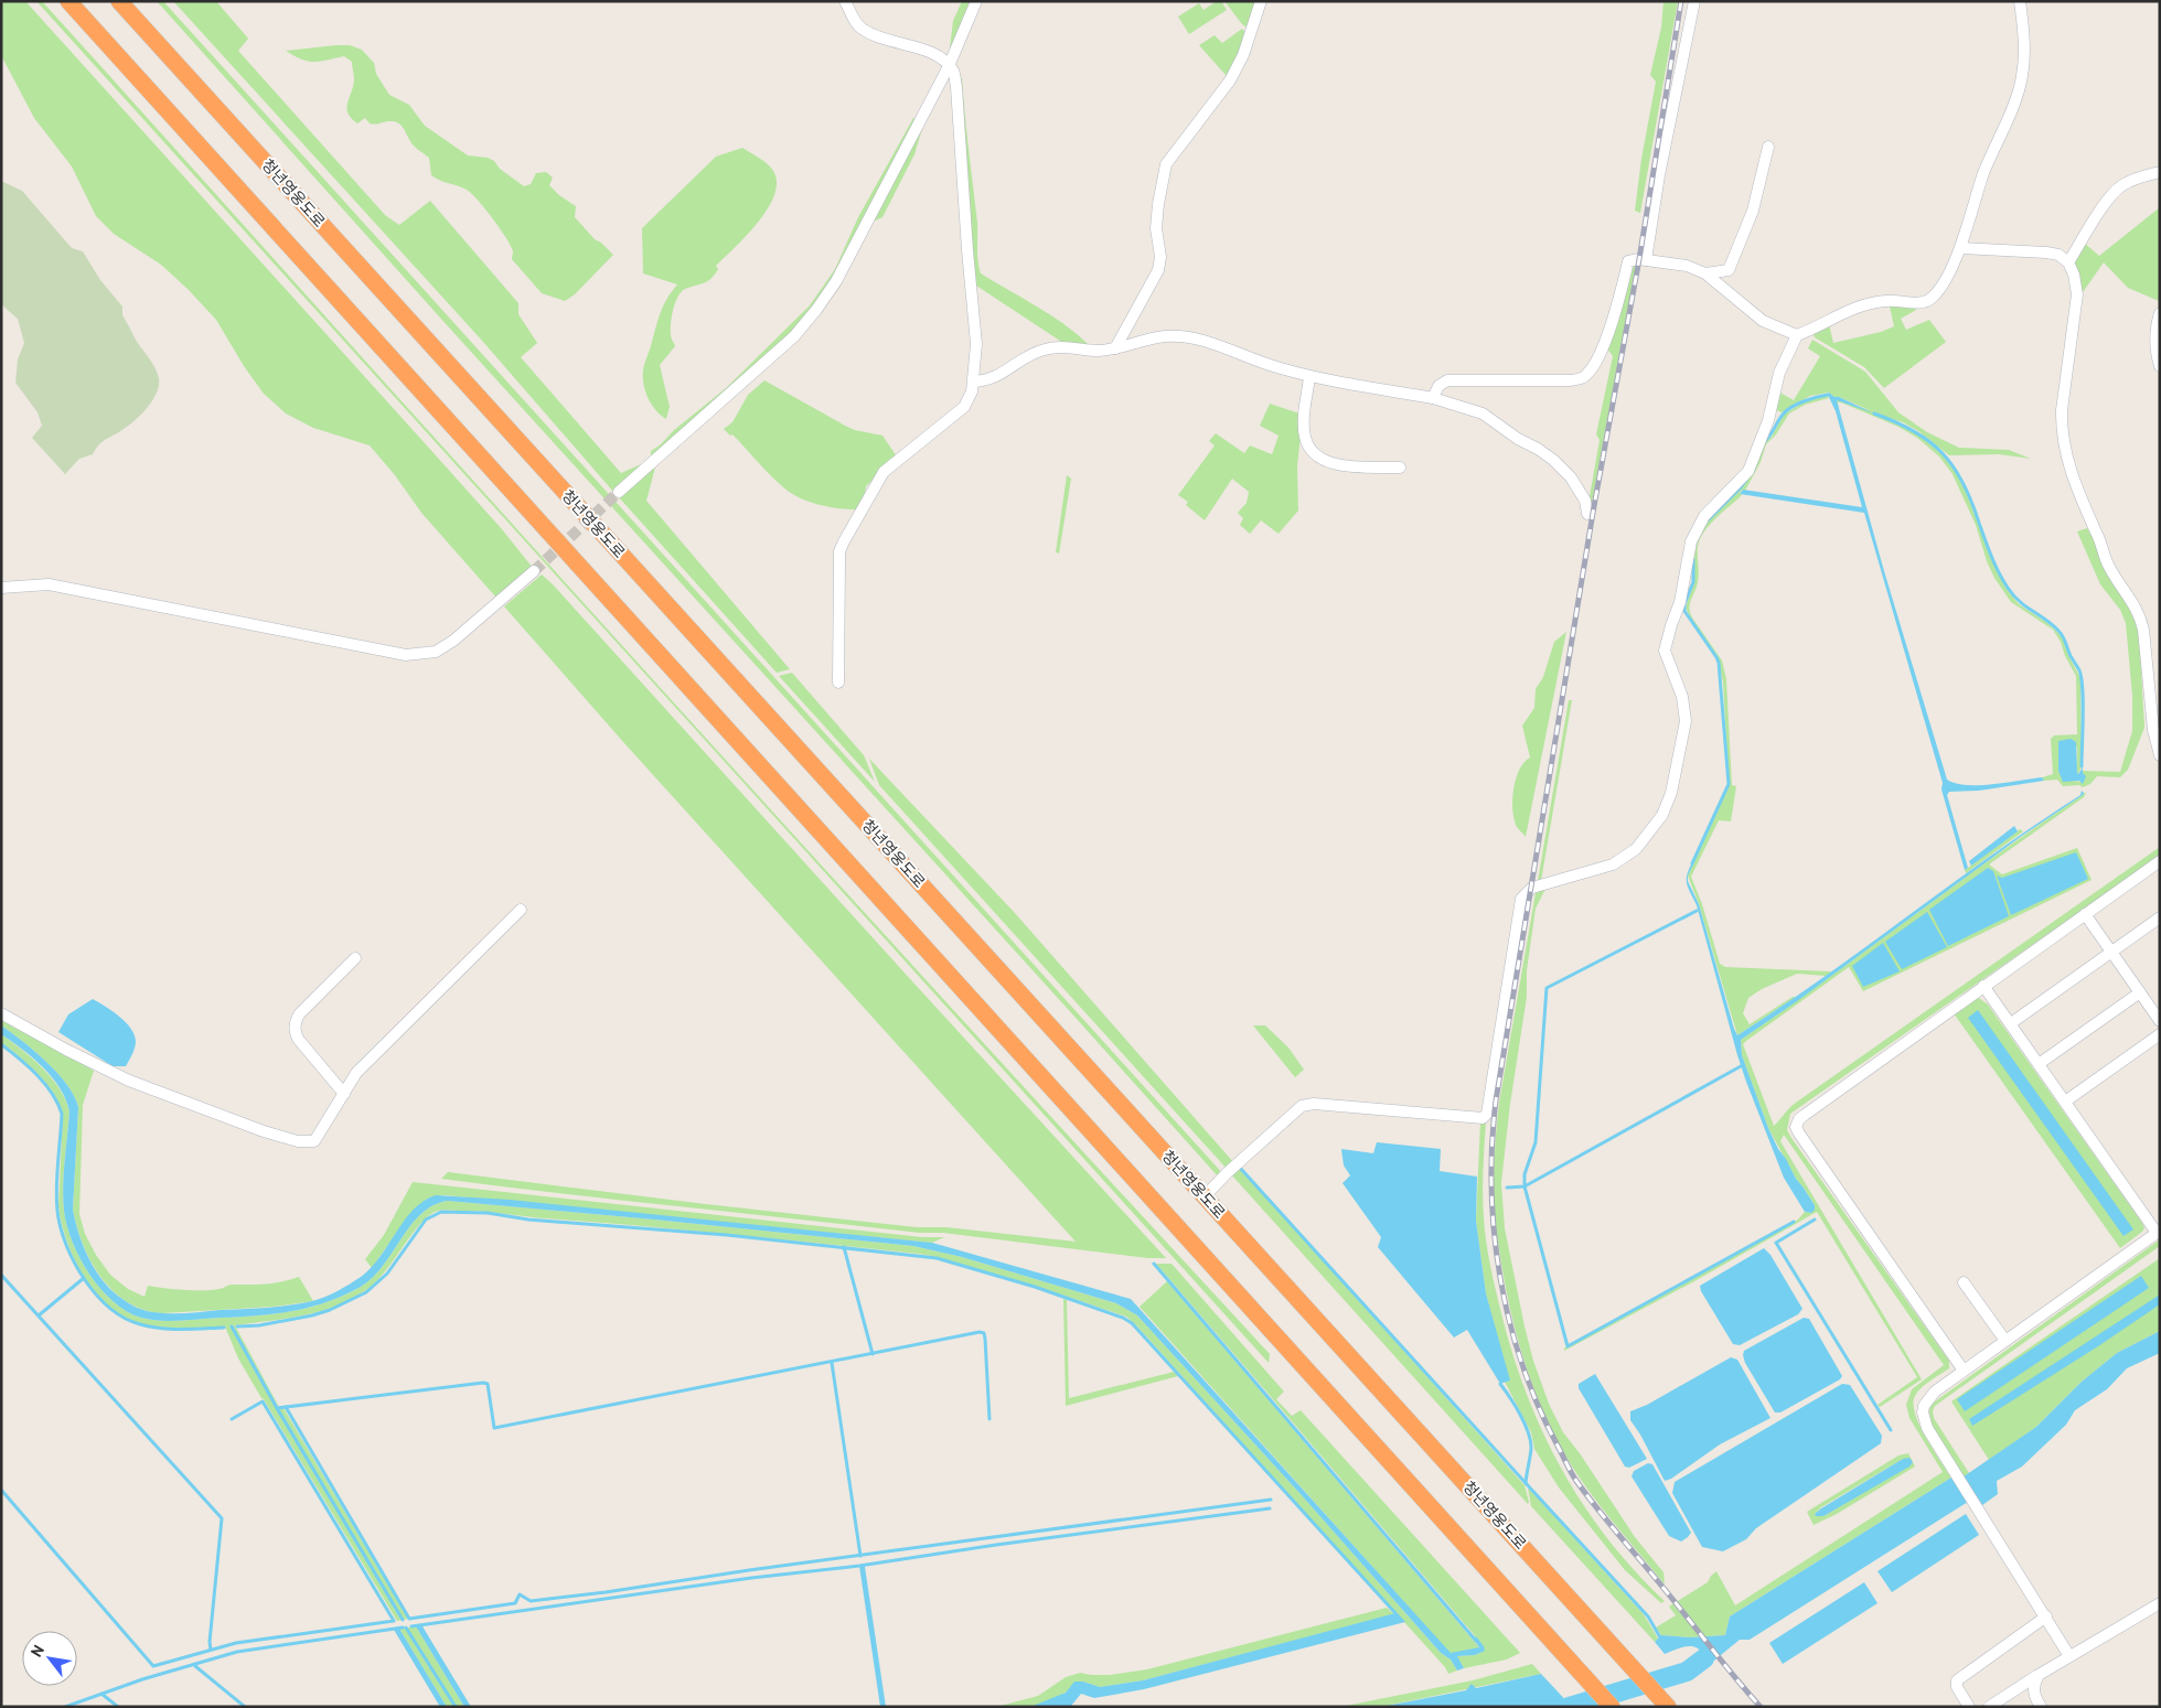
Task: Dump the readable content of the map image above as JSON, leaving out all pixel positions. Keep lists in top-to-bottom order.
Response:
{
  "streets": {
    "highway": ["청년영웅도로"]
  },
  "north": "top left"
}
